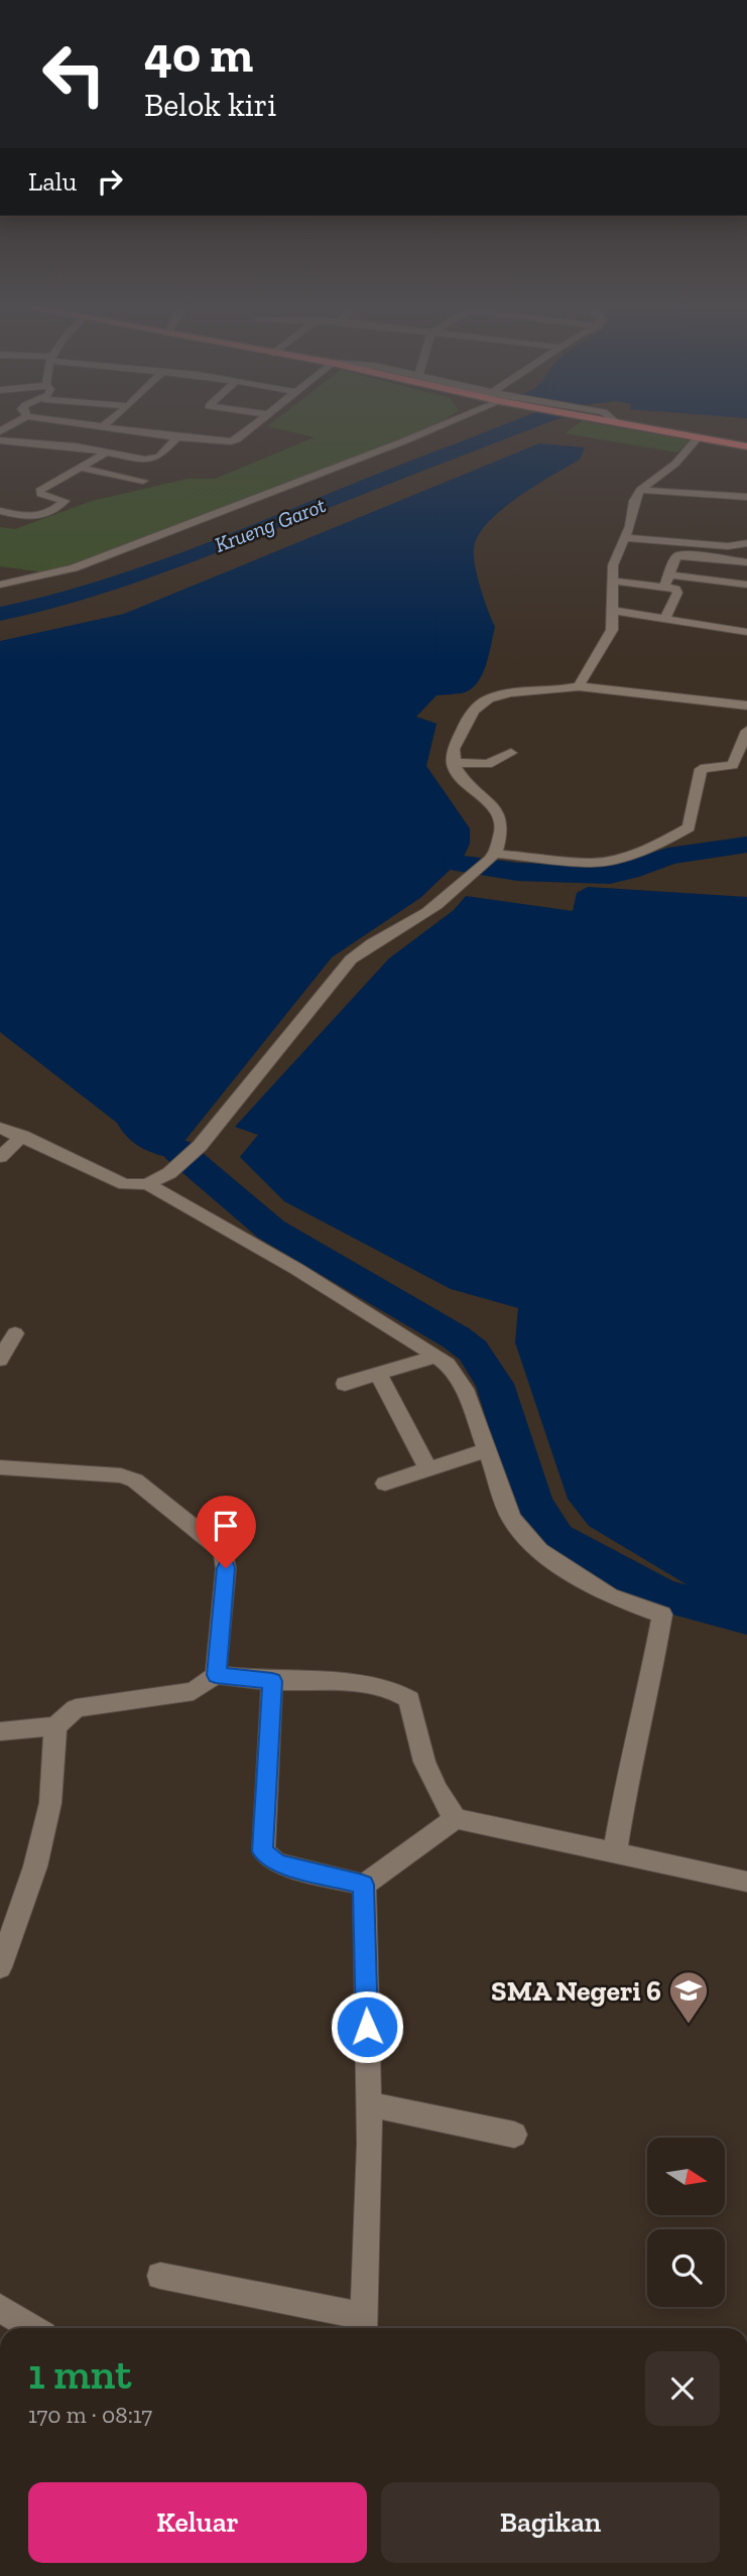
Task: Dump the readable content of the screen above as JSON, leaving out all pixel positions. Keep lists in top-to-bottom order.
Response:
{
  "water": ["Krueng Garot"],
  "places": {
    "school or university": ["SMA Negeri 6"]
  },
  "north": "right",
  "page": {
    "turn": ["40 m", "Belok kiri"],
    "then": "Lalu",
    "heading": ["1 mnt", "170 m · 08:17"],
    "buttons": ["Keluar", "Bagikan"]
  }
}
